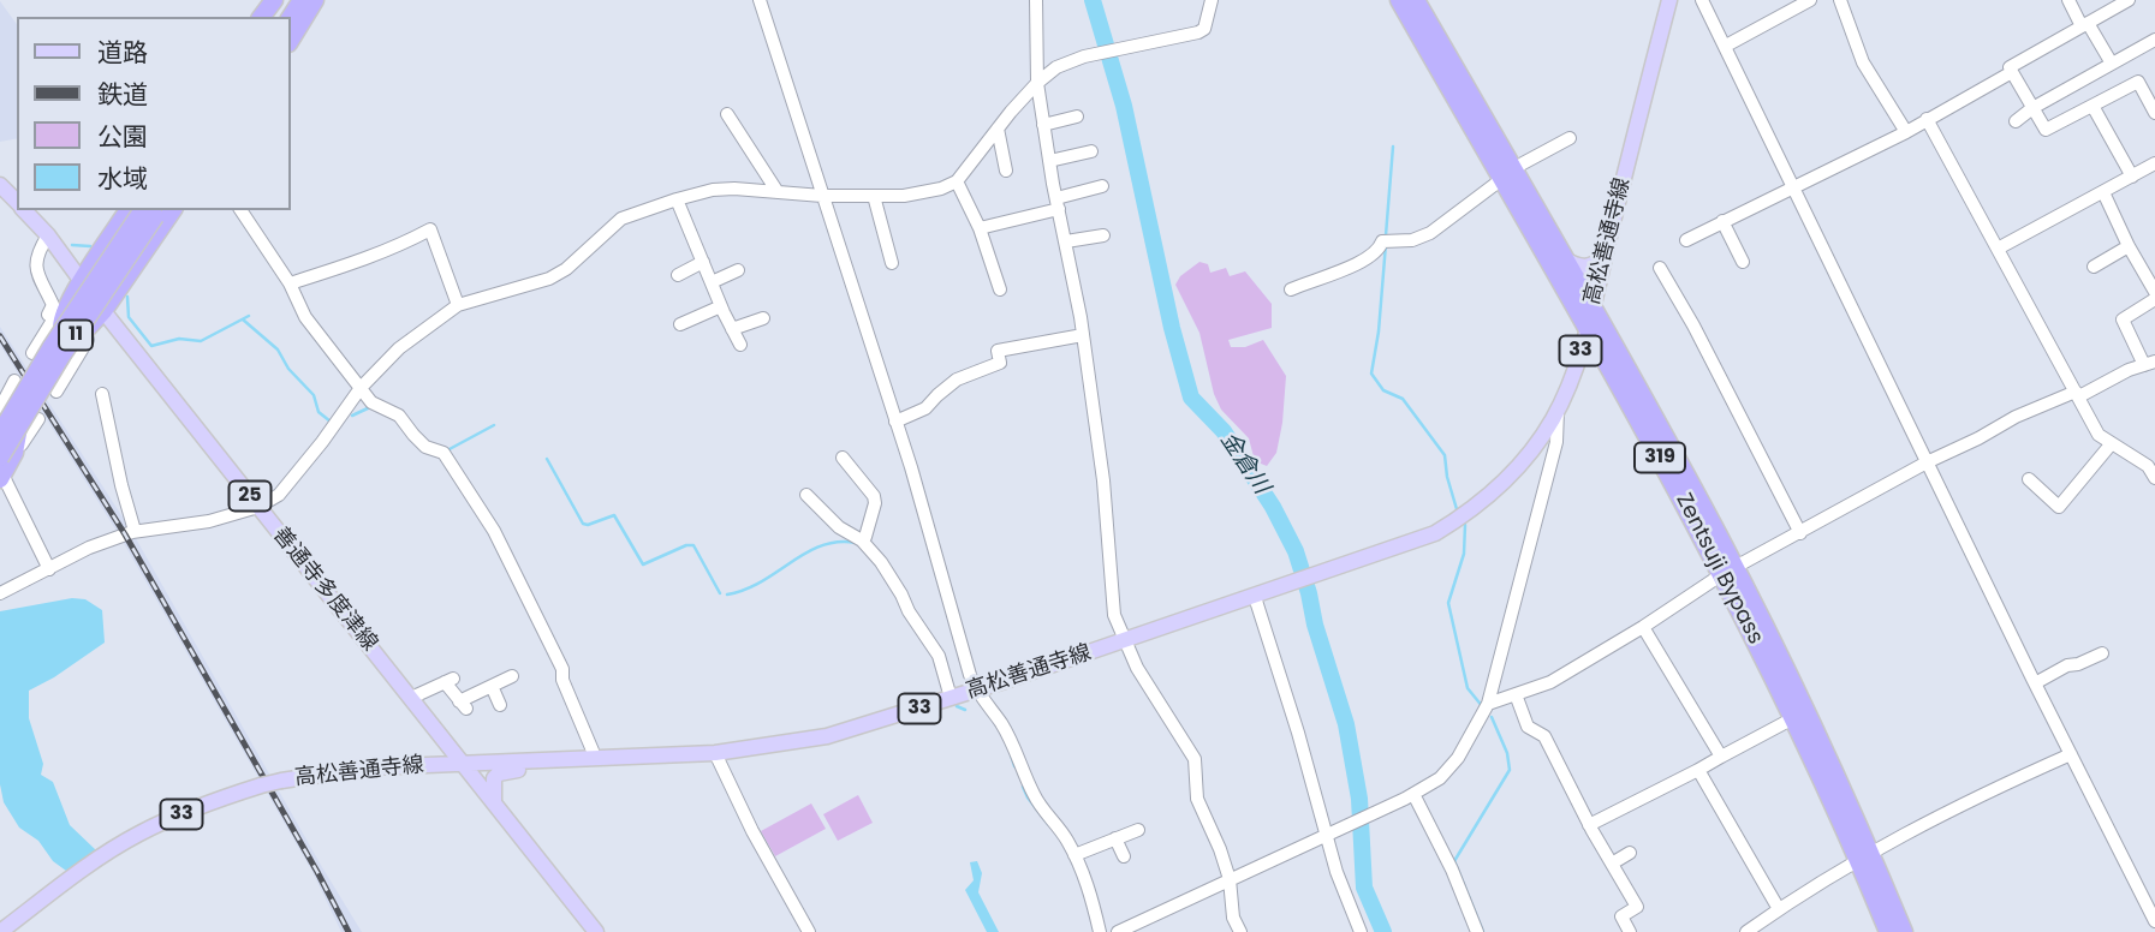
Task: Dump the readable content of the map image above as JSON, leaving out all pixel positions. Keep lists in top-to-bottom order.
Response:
{
  "streets": {
    "highway": ["11", "319", "Zentsuji Bypass"],
    "main road": [
      "高松善通寺線",
      "33",
      "25",
      "善通寺多度津線"
    ]
  },
  "crossings": [
    ["高松善通寺線", "Zentsuji Bypass"],
    ["高松善通寺線", "善通寺多度津線"]
  ],
  "water": ["金倉川"],
  "legend": [
    "道路",
    "鉄道",
    "公園",
    "水域"
  ]
}
